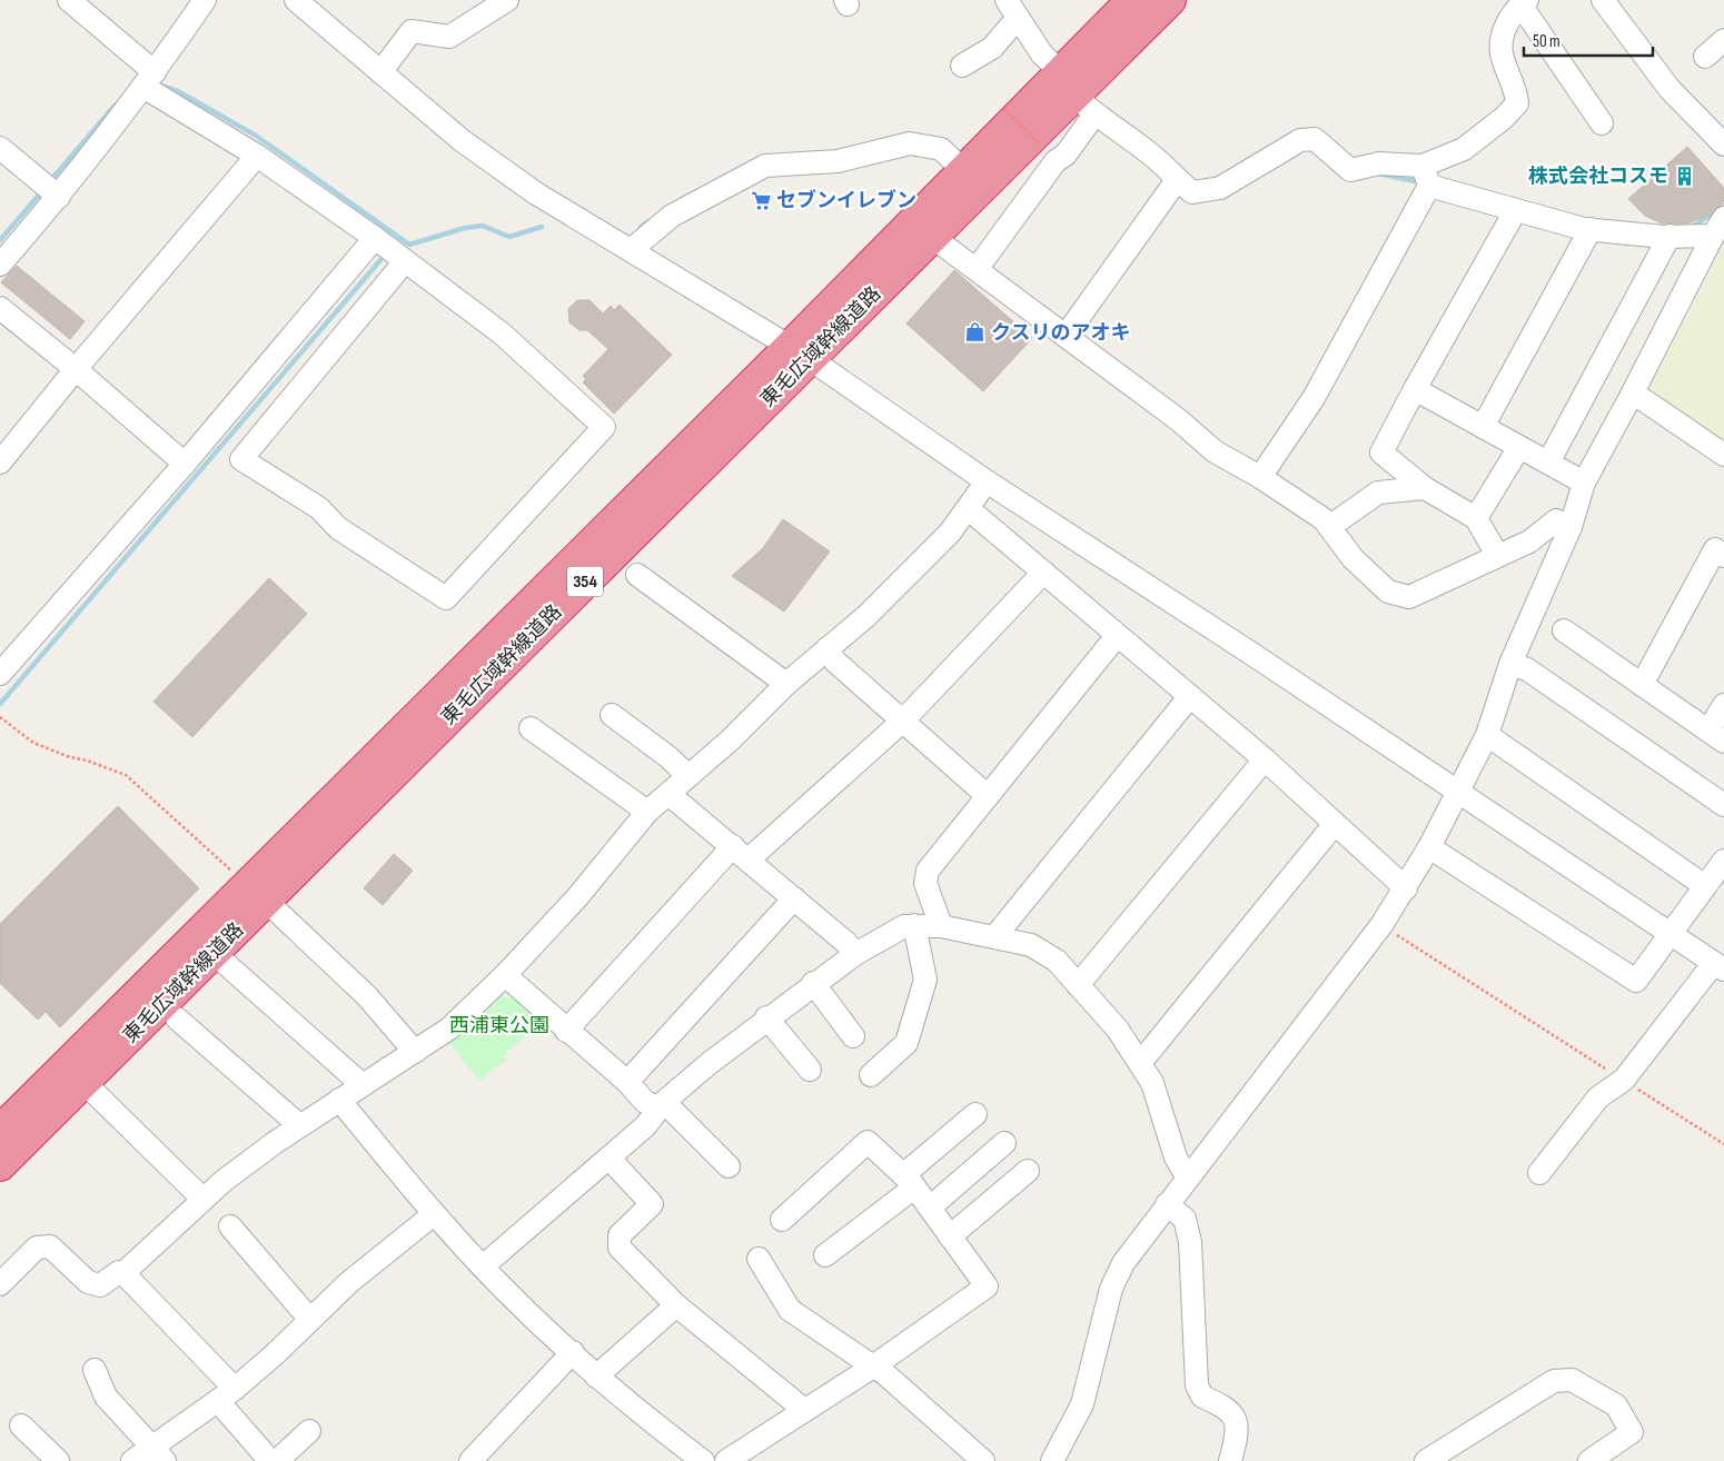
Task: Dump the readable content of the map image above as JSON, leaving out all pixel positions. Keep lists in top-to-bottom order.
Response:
{
  "streets": {
    "highway": ["東毛広域幹線道路", "354"]
  },
  "parks": ["西浦東公園"],
  "places": {
    "building": ["株式会社コスモ"],
    "supermarket": ["セブンイレブン"],
    "shop": ["クスリのアオキ"]
  },
  "scale_bar": "50 m"
}
